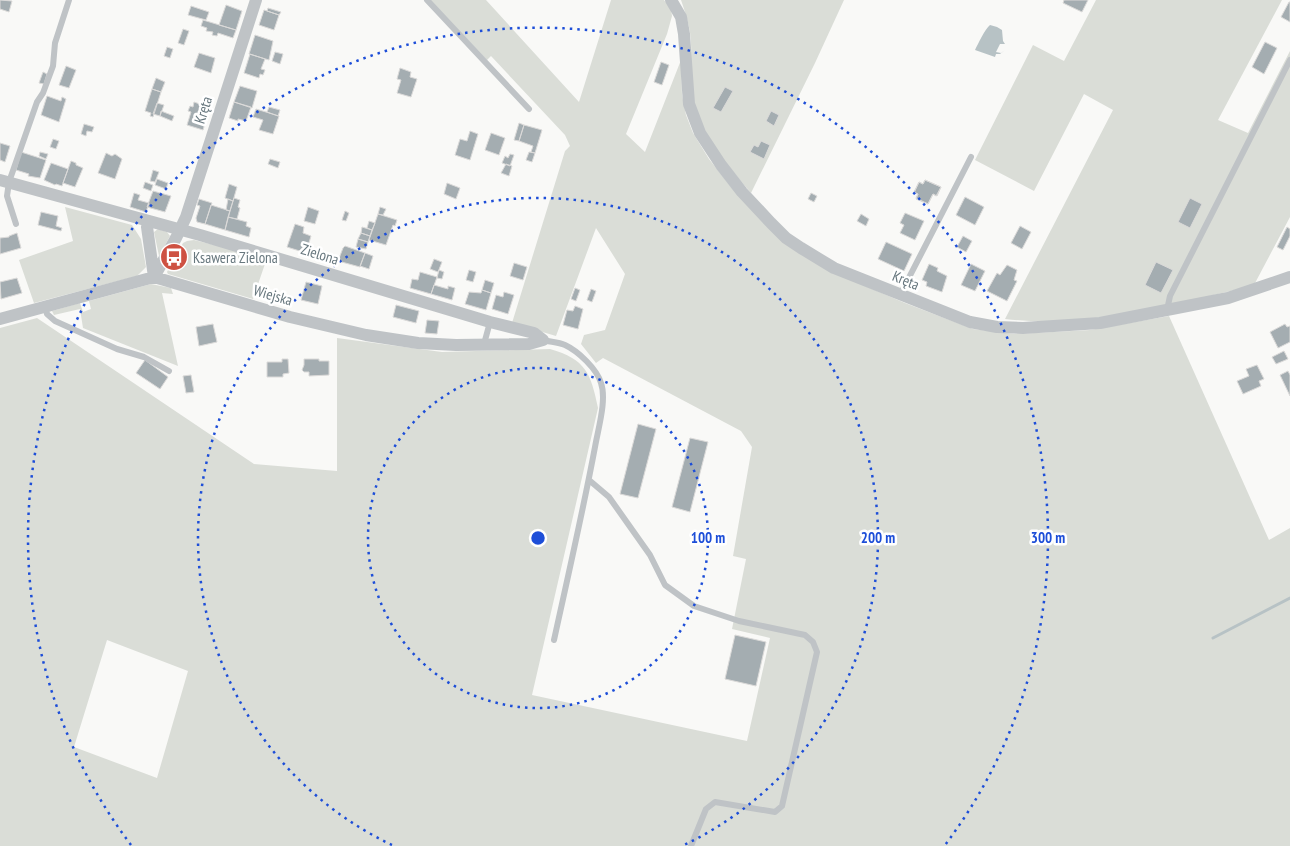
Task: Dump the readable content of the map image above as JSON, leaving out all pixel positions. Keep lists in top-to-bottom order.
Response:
{
  "streets": {
    "street": ["Kręta", "Zielona", "Wiejska"]
  },
  "crossings": [
    ["Kręta", "Zielona"],
    ["Kręta", "Wiejska"],
    ["Zielona", "Wiejska"]
  ],
  "places": {
    "bus stop": ["Ksawera Zielona"]
  },
  "rings": ["100 m", "200 m", "300 m"]
}
